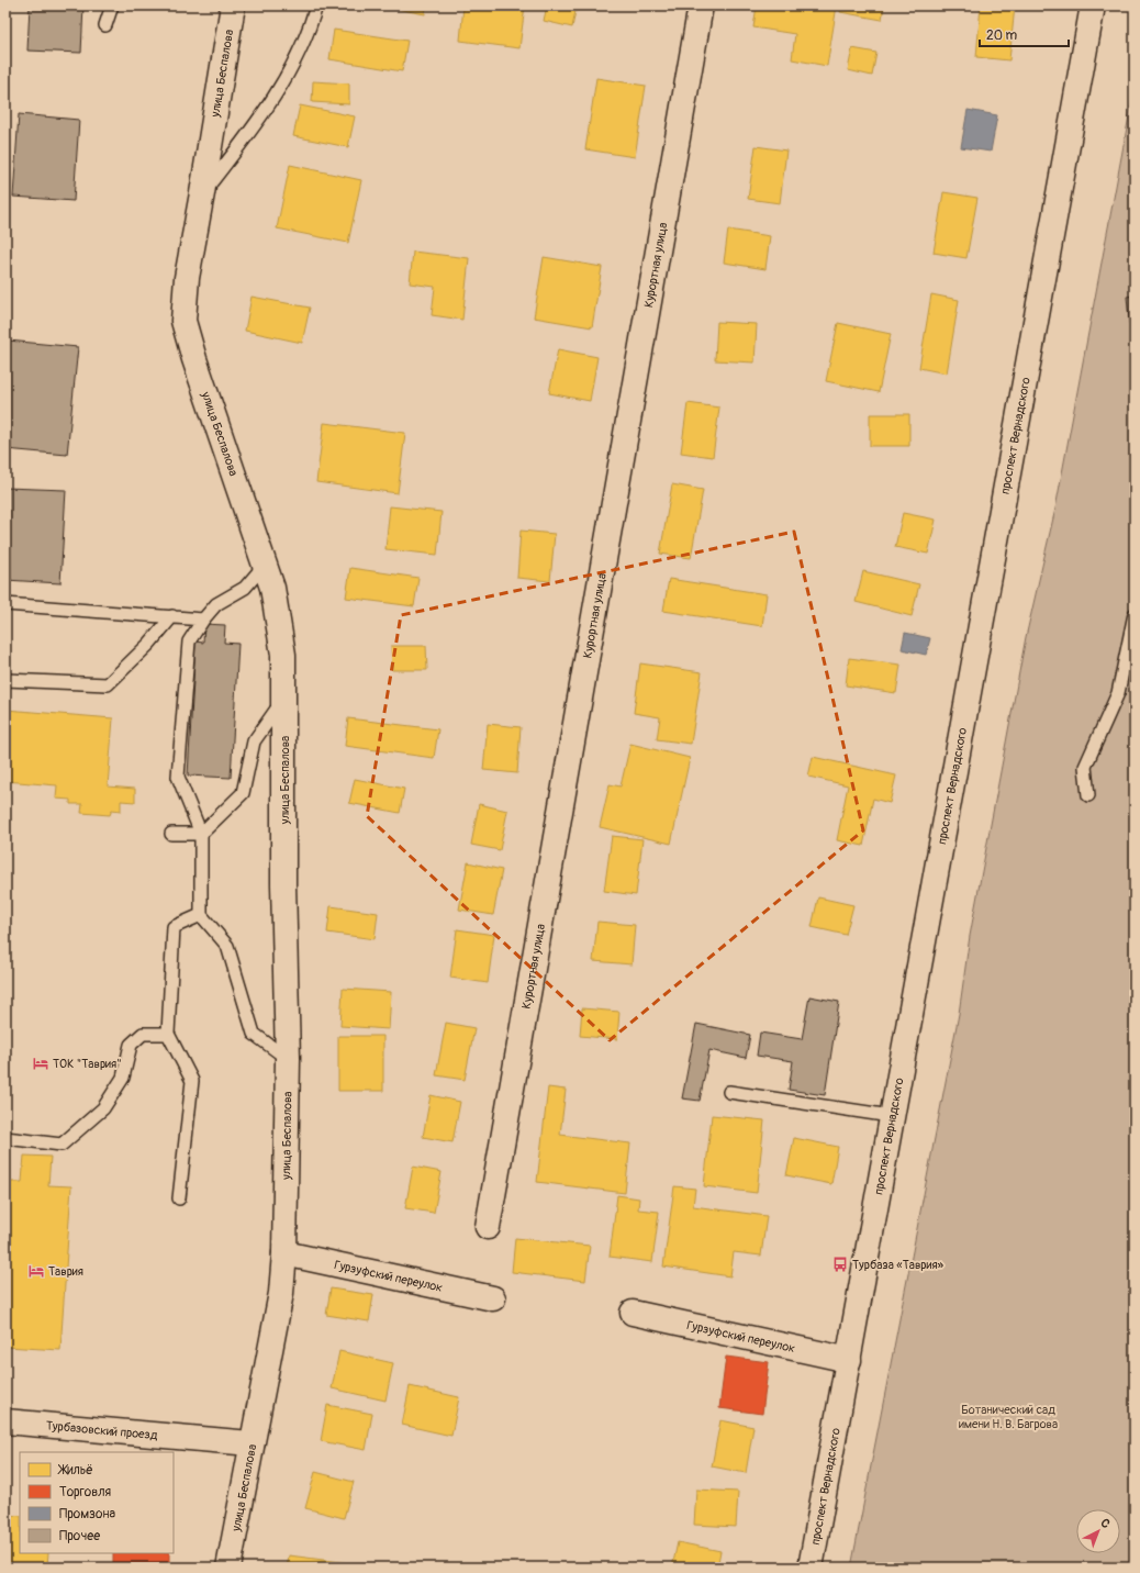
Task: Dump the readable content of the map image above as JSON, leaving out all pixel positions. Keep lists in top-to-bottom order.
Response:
{
  "streets": {
    "main road": [
      "улица Беспалова",
      "Курортная улица",
      "проспект Вернадского",
      "Гурзуфский переулок",
      "Турбазовский проезд"
    ]
  },
  "crossings": [
    ["улица Беспалова", "Гурзуфский переулок"],
    ["улица Беспалова", "Турбазовский проезд"],
    ["проспект Вернадского", "Гурзуфский переулок"]
  ],
  "parks": ["Ботанический сад имени Н. В. Багрова"],
  "places": {
    "hotel": ["ТОК \"Таврия\"", "Таврия"],
    "bus stop": ["Турбаза «Таврия»"]
  },
  "legend": [
    "Жильё",
    "Торговля",
    "Промзона",
    "Прочее"
  ],
  "scale_bar": "20 m",
  "north": "top right"
}
